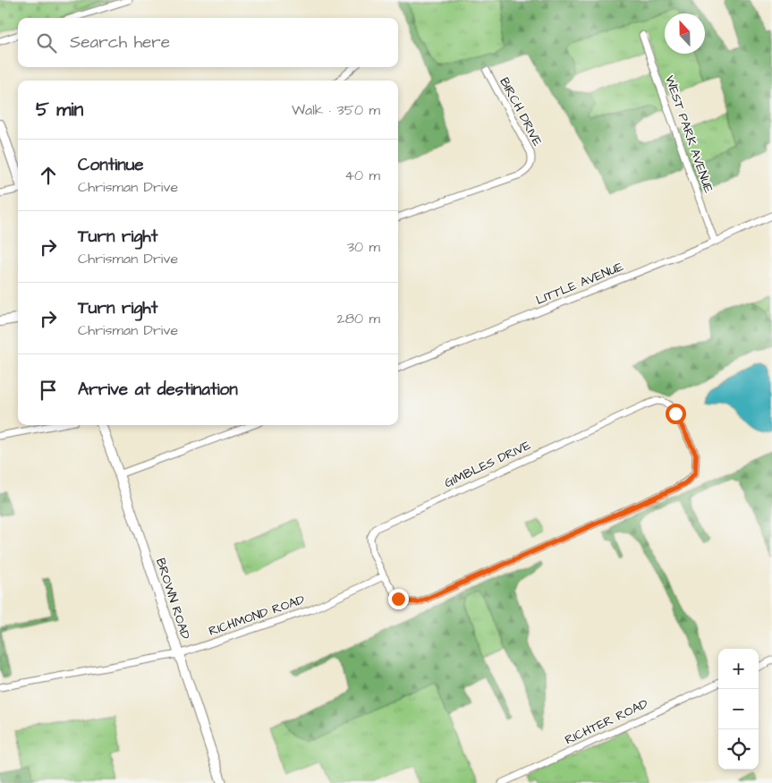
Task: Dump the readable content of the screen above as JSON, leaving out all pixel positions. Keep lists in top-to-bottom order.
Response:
{
  "streets": {
    "main road": ["BROWN ROAD"],
    "street": [
      "BIRCH DRIVE",
      "WEST PARK AVENUE",
      "LITTLE AVENUE",
      "GIMBLES DRIVE",
      "RICHMOND ROAD",
      "RICHTER ROAD"
    ]
  },
  "crossings": [
    ["WEST PARK AVENUE", "LITTLE AVENUE"],
    ["GIMBLES DRIVE", "RICHMOND ROAD"],
    ["BROWN ROAD", "RICHMOND ROAD"]
  ],
  "north": "top",
  "page": {
    "search": "Search here",
    "heading": ["5 min", "Walk · 350 m"],
    "list": [
      ["Continue", "Chrisman Drive", "40 m"],
      ["Turn right", "Chrisman Drive", "30 m"],
      ["Turn right", "Chrisman Drive", "280 m"],
      "Arrive at destination"
    ],
    "map_buttons": ["+", "−"]
  }
}
